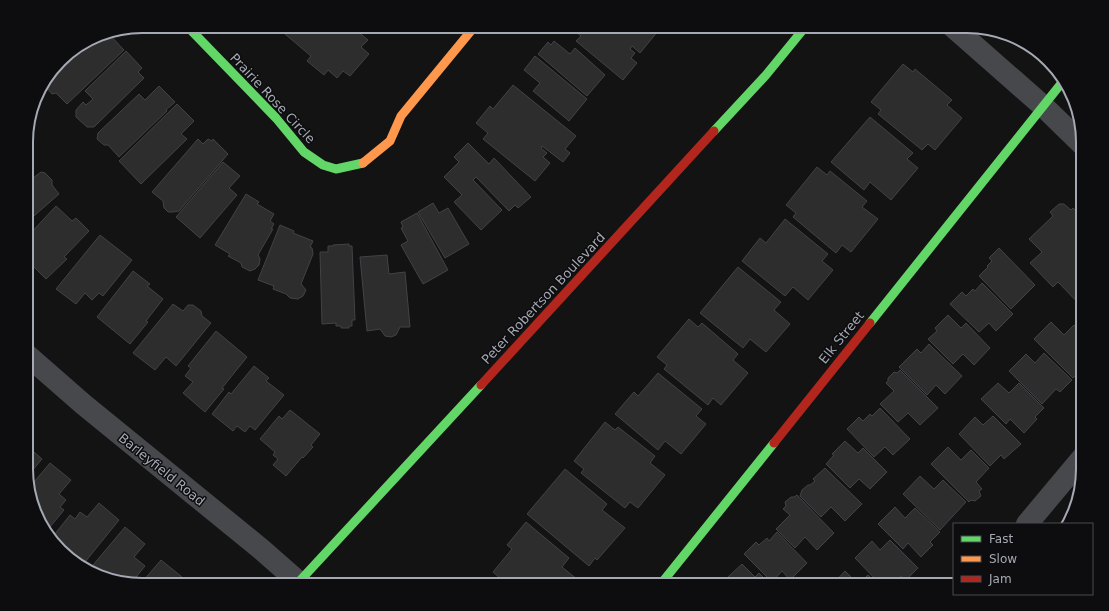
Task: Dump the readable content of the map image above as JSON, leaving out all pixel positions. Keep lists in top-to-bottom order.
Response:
{
  "streets": {
    "street": [
      "Prairie Rose Circle",
      "Peter Robertson Boulevard",
      "Elk Street",
      "Barleyfield Road"
    ]
  },
  "legend": ["Fast", "Slow", "Jam"]
}
